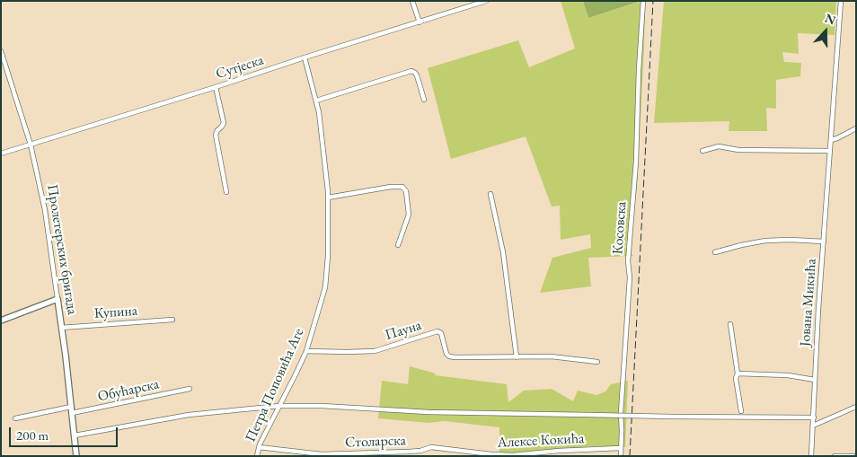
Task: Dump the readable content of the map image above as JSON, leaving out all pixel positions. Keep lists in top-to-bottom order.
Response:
{
  "streets": {
    "street": [
      "Сутјеска",
      "Косовска",
      "Пролетерских бригада",
      "Јована Микића",
      "Купина",
      "Пауна",
      "Петра Поповића Аге",
      "Обућарска",
      "Алексе Кокића",
      "Столарска"
    ]
  },
  "crossings": [
    ["Сутјеска", "Пролетерских бригада"],
    ["Сутјеска", "Петра Поповића Аге"],
    ["Косовска", "Алексе Кокића"],
    ["Пролетерских бригада", "Купина"],
    ["Пролетерских бригада", "Обућарска"],
    ["Пауна", "Петра Поповића Аге"],
    ["Петра Поповића Аге", "Столарска"],
    ["Алексе Кокића", "Столарска"]
  ],
  "scale_bar": "200 m",
  "north": "top"
}
